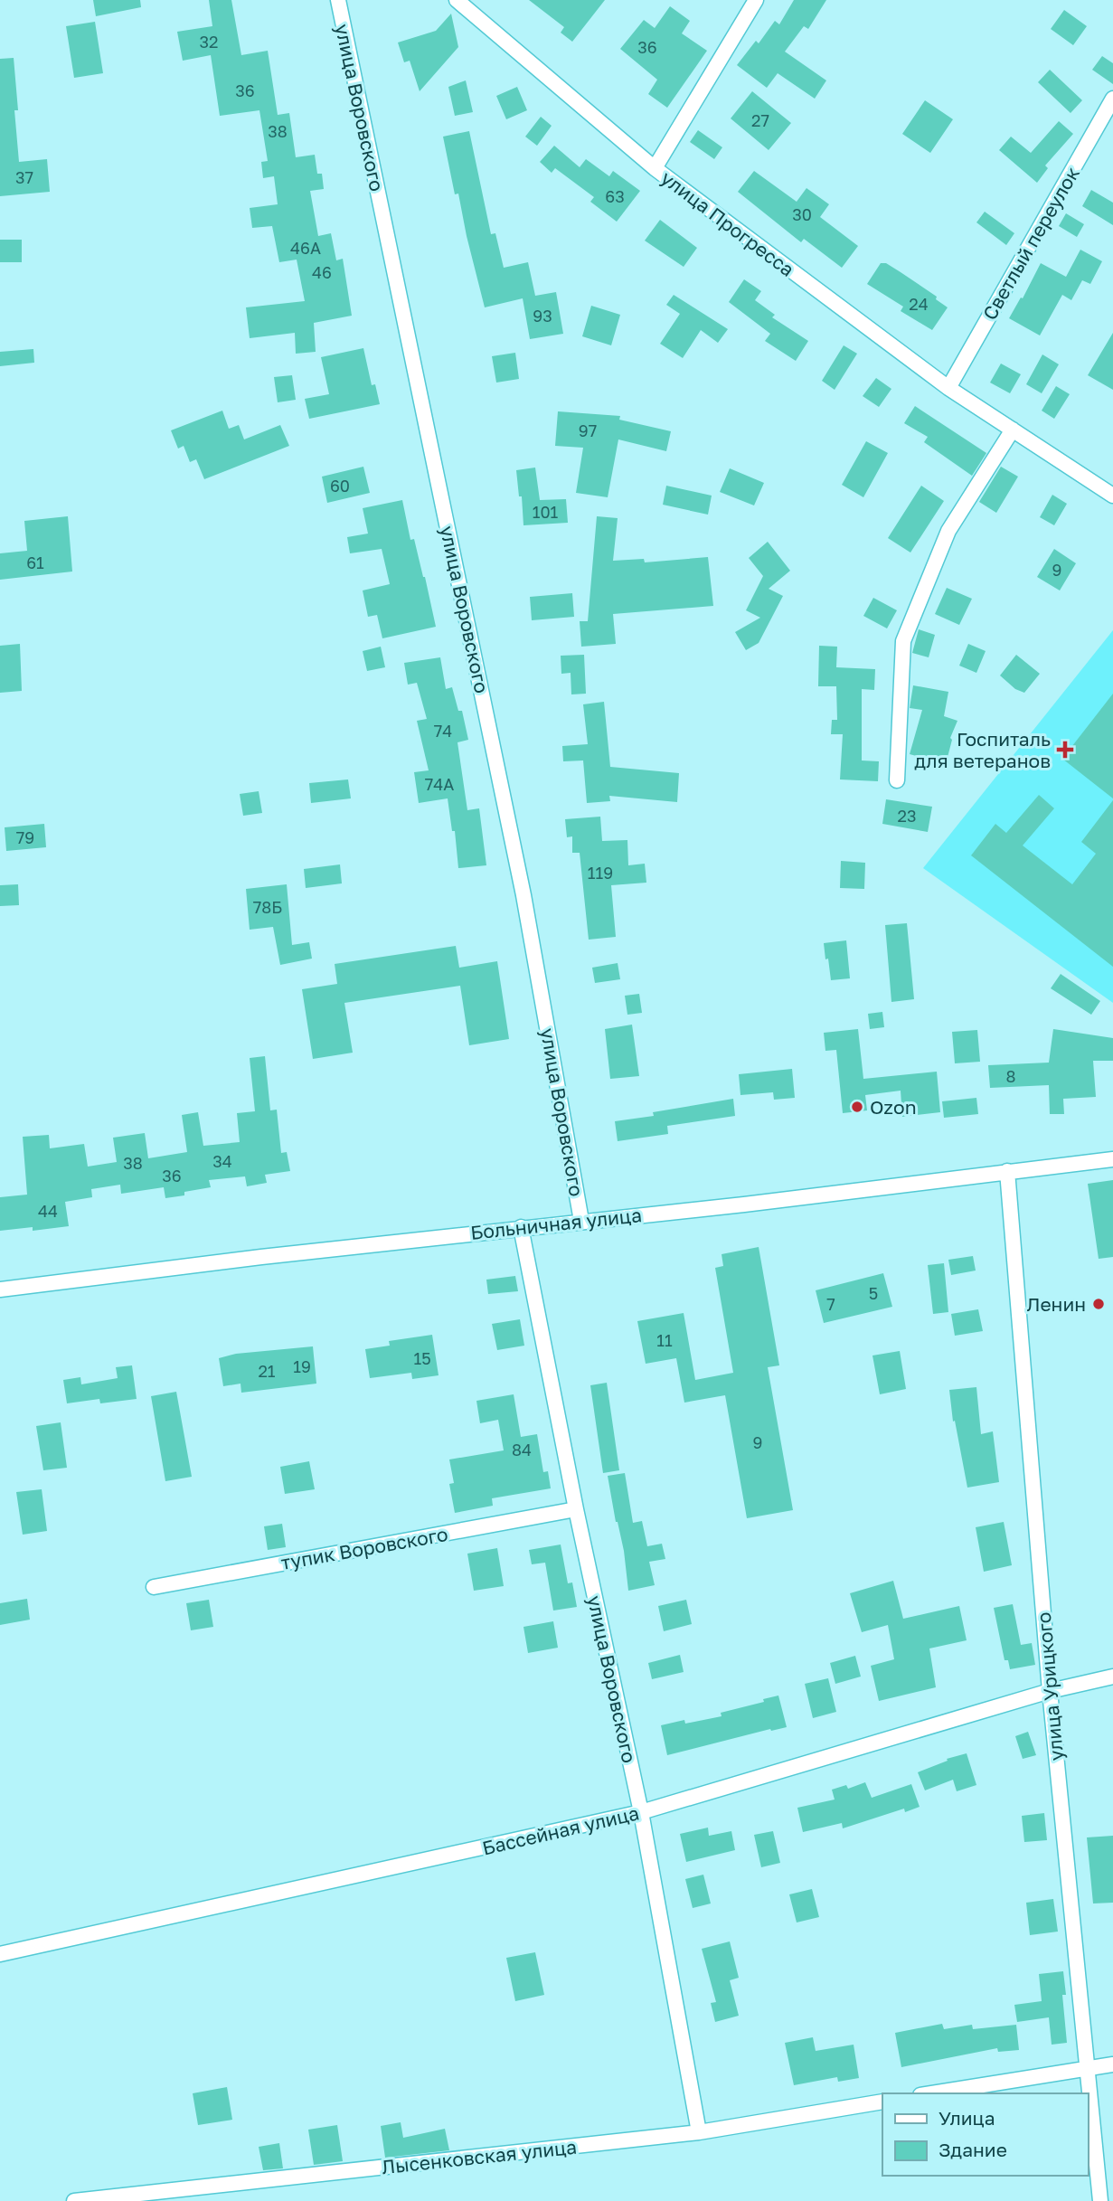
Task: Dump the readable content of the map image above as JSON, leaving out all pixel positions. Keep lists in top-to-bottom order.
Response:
{
  "streets": {
    "street": [
      "улица Воровского",
      "улица Прогресса",
      "Светлый переулок",
      "Больничная улица",
      "тупик Воровского",
      "улица Урицкого",
      "Бассейная улица",
      "Лысенковская улица"
    ]
  },
  "crossings": [
    ["улица Воровского", "Больничная улица"],
    ["улица Воровского", "тупик Воровского"],
    ["улица Воровского", "Бассейная улица"],
    ["улица Воровского", "Лысенковская улица"],
    ["улица Прогресса", "Светлый переулок"],
    ["Больничная улица", "улица Урицкого"],
    ["улица Урицкого", "Бассейная улица"]
  ],
  "places": {
    "health": ["Госпиталь для ветеранов"],
    "other": ["Ozon", "Ленин"]
  },
  "house_numbers": [
    "32",
    "36",
    "36",
    "27",
    "38",
    "37",
    "63",
    "30",
    "46А",
    "46",
    "24",
    "93",
    "97",
    "60",
    "101",
    "61",
    "9",
    "74",
    "74А",
    "23",
    "79",
    "119",
    "78Б",
    "8",
    "34",
    "38",
    "36",
    "44",
    "5",
    "7",
    "11",
    "15",
    "19",
    "21",
    "9",
    "84"
  ],
  "legend": ["Улица", "Здание"]
}
